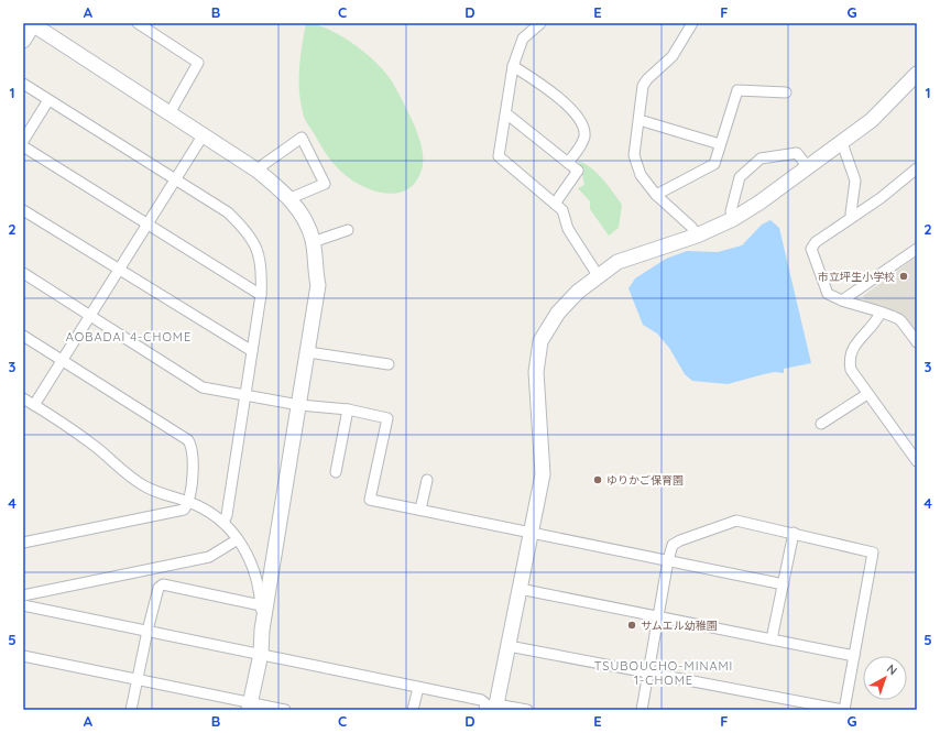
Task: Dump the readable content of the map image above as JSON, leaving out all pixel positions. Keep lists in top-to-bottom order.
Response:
{
  "districts": ["AOBADAI 4-CHOME", "TSUBOUCHO-MINAMI 1-CHOME"],
  "places": ["市立坪生小学校", "ゆりかご保育園", "サムエル幼稚園"],
  "north": "top right",
  "grid": {
    "columns": [
      "A",
      "B",
      "C",
      "D",
      "E",
      "F",
      "G"
    ],
    "rows": [
      "1",
      "2",
      "3",
      "4",
      "5"
    ]
  }
}
